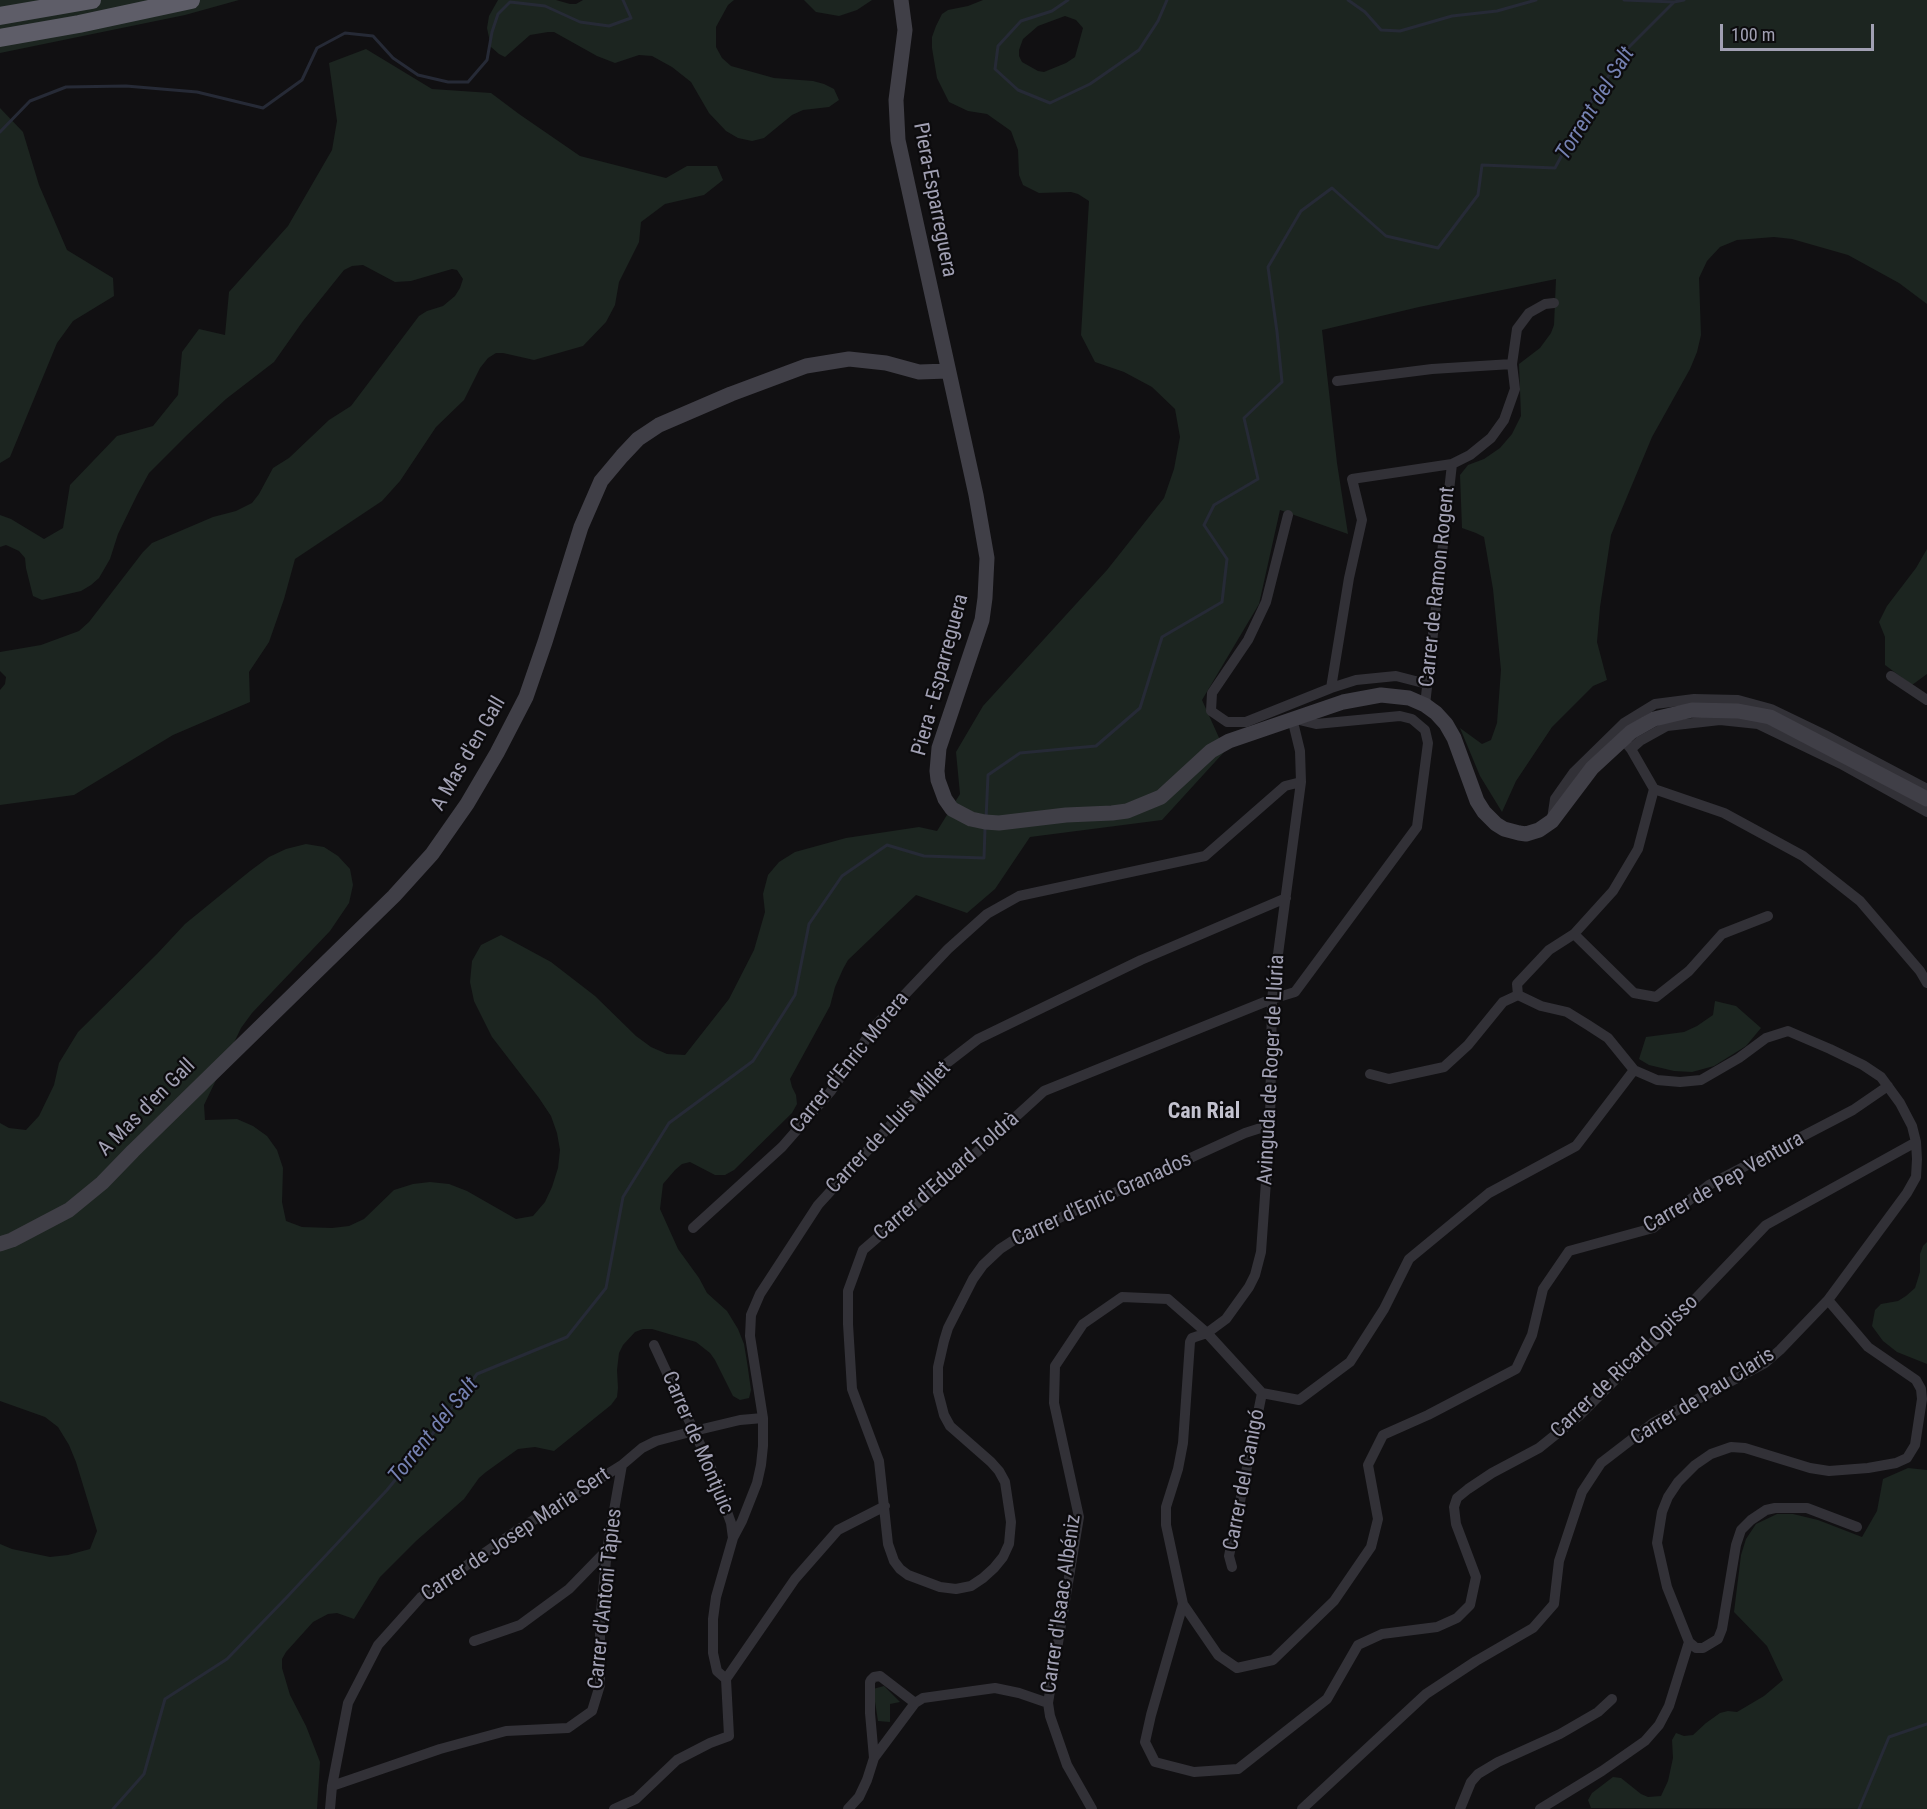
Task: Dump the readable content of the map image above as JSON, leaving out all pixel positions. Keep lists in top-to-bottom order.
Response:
{
  "streets": {
    "main road": ["Piera-Esparreguera", "Piera - Esparreguera", "A Mas d'en Gall"],
    "street": [
      "Carrer de Ramon Rogent",
      "Carrer d'Enric Morera",
      "Avinguda de Roger de Llúria",
      "Carrer de Lluis Millet",
      "Carrer d'Eduard Toldrà",
      "Carrer de Pep Ventura",
      "Carrer d'Enric Granados",
      "Carrer de Ricard Opisso",
      "Carrer de Pau Claris",
      "Carrer de Montjuic",
      "Carrer del Canigó",
      "Carrer de Josep Maria Sert",
      "Carrer d'Antoni Tàpies",
      "Carrer d'Isaac Albéniz"
    ]
  },
  "crossings": [
    ["Piera-Esparreguera", "Piera - Esparreguera"],
    ["Piera-Esparreguera", "A Mas d'en Gall"],
    ["Carrer de Ramon Rogent", "Piera - Esparreguera"],
    ["Piera - Esparreguera", "A Mas d'en Gall"],
    ["Piera - Esparreguera", "Avinguda de Roger de Llúria"],
    ["Piera - Esparreguera", "Carrer d'Eduard Toldrà"],
    ["Carrer d'Enric Morera", "Avinguda de Roger de Llúria"],
    ["Avinguda de Roger de Llúria", "Carrer de Lluis Millet"],
    ["Avinguda de Roger de Llúria", "Carrer d'Eduard Toldrà"],
    ["Avinguda de Roger de Llúria", "Carrer de Pep Ventura"],
    ["Avinguda de Roger de Llúria", "Carrer d'Enric Granados"],
    ["Avinguda de Roger de Llúria", "Carrer d'Isaac Albéniz"],
    ["Carrer de Lluis Millet", "Carrer de Montjuic"],
    ["Carrer de Lluis Millet", "Carrer de Josep Maria Sert"],
    ["Carrer d'Eduard Toldrà", "Carrer d'Enric Granados"],
    ["Carrer de Pep Ventura", "Carrer de Ricard Opisso"],
    ["Carrer de Pep Ventura", "Carrer de Pau Claris"],
    ["Carrer de Pep Ventura", "Carrer d'Isaac Albéniz"],
    ["Carrer de Ricard Opisso", "Carrer de Pau Claris"],
    ["Carrer de Montjuic", "Carrer de Josep Maria Sert"],
    ["Carrer del Canigó", "Carrer d'Isaac Albéniz"],
    ["Carrer de Josep Maria Sert", "Carrer d'Antoni Tàpies"]
  ],
  "districts": ["Can Rial"],
  "water": ["Torrent del Salt"],
  "scale_bar": "100 m"
}
